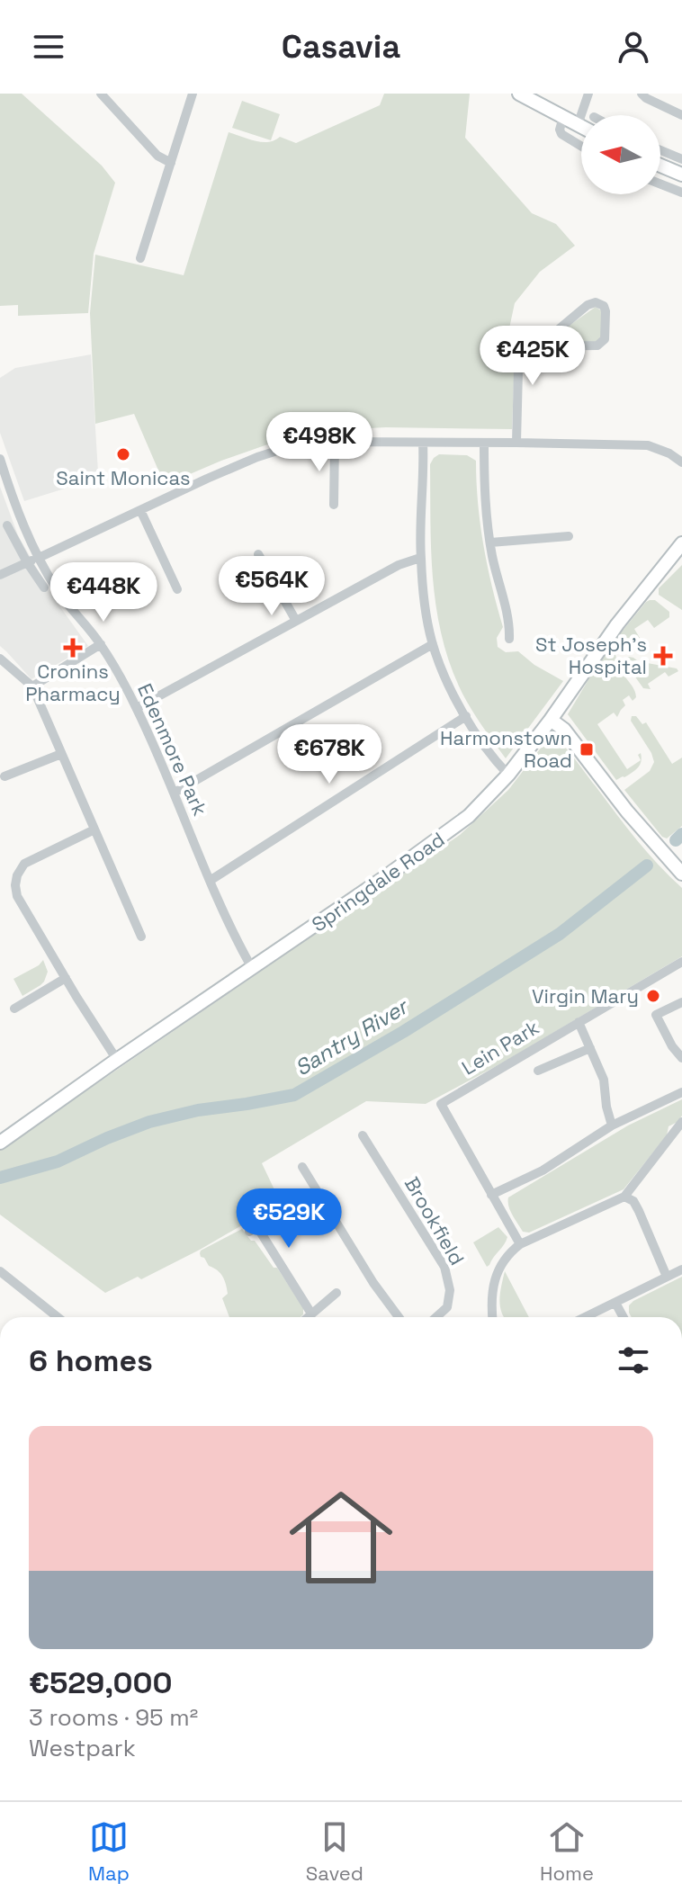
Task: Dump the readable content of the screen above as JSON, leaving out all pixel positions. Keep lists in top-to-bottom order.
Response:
{
  "streets": {
    "street": [
      "Edenmore Park",
      "Springdale Road",
      "Lein Park",
      "Brookfield"
    ]
  },
  "crossings": [
    ["Edenmore Park", "Springdale Road"]
  ],
  "water": ["Santry River"],
  "places": {
    "other": ["Saint Monicas", "Virgin Mary"],
    "health": ["Cronins Pharmacy", "St Joseph's Hospital"],
    "transit": ["Harmonstown Road"]
  },
  "north": "left",
  "page": {
    "header": "Casavia",
    "price": [
      "€425K",
      "€498K",
      "€564K",
      "€448K",
      "€678K",
      "€529K"
    ],
    "heading": "6 homes",
    "list": [
      {
        "name": "€529,000",
        "note": "3 rooms · 95 m² · Westpark"
      }
    ],
    "tabs": ["Map", "Saved", "Home"]
  }
}
